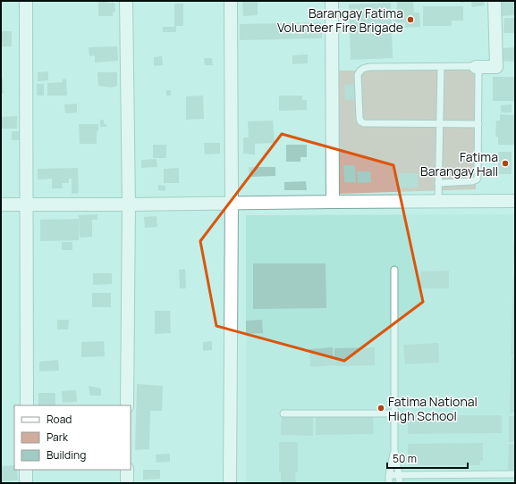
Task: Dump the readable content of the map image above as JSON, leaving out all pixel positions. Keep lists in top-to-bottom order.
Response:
{
  "places": ["Barangay Fatima Volunteer Fire Brigade", "Fatima Barangay Hall", "Fatima National High School"],
  "legend": ["Road", "Park", "Building"],
  "scale_bar": "50 m"
}
